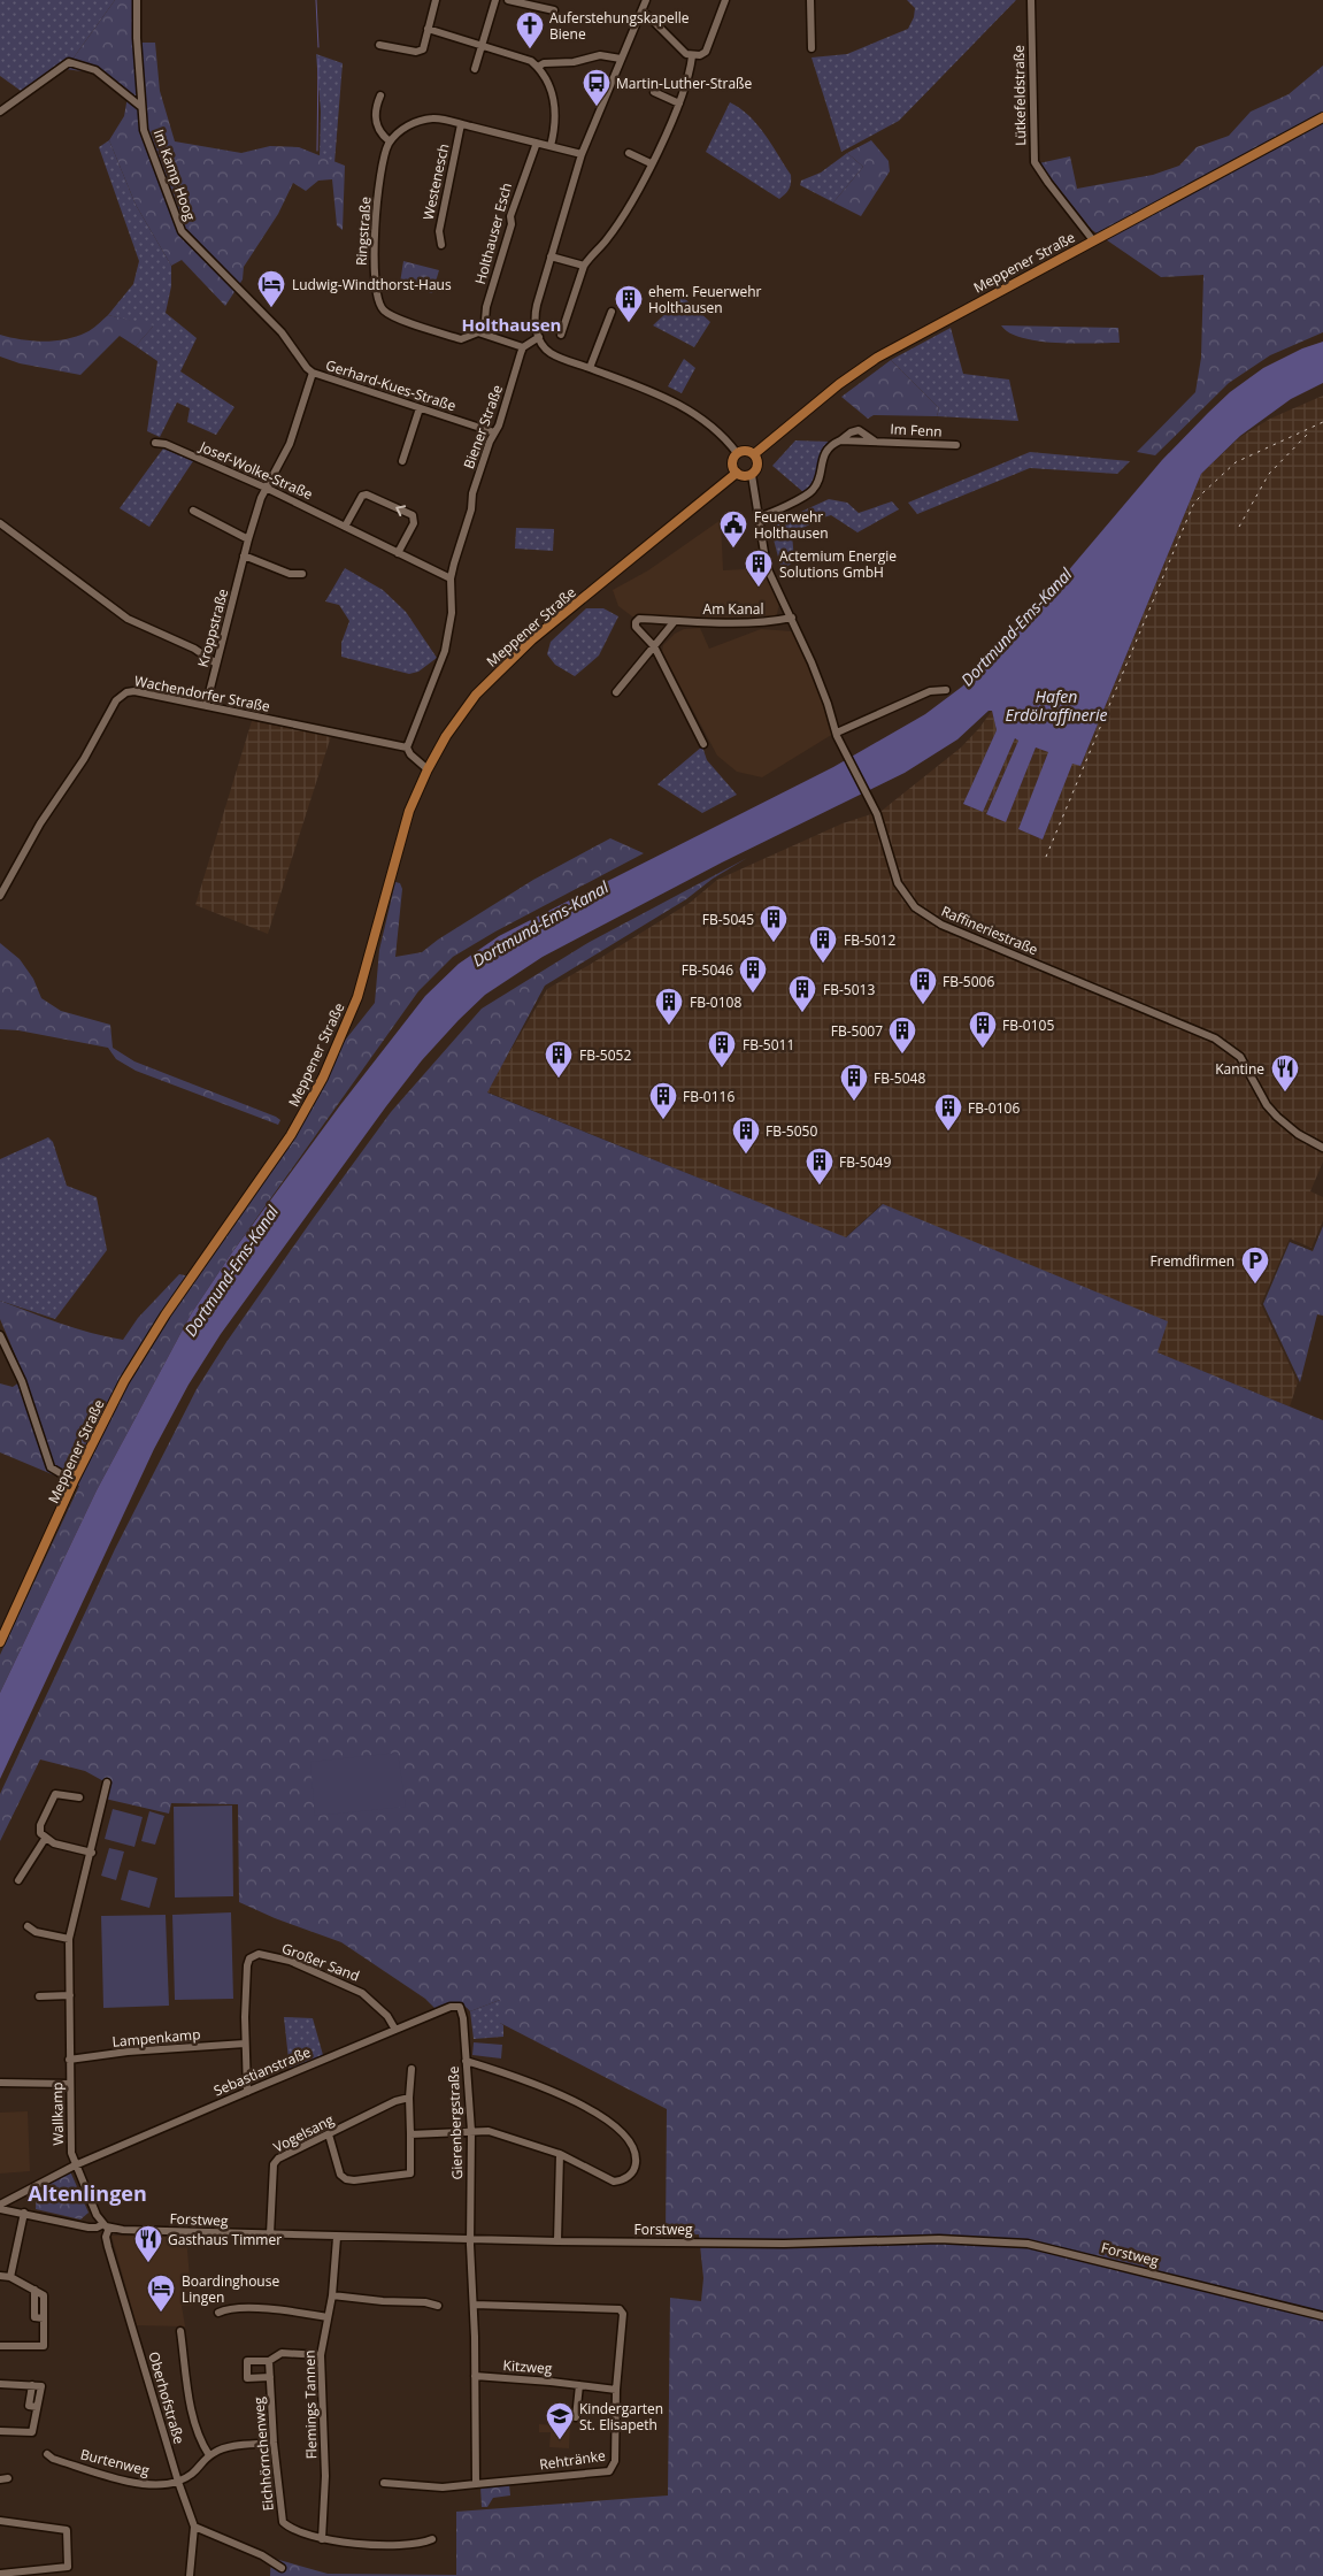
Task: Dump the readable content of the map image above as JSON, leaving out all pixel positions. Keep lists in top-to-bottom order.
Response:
{
  "streets": {
    "main road": ["Meppener Straße"],
    "street": [
      "Lütkefeldstraße",
      "Im Kamp Hoog",
      "Westenesch",
      "Ringstraße",
      "Holthauser Esch",
      "Gerhard-Kues-Straße",
      "Biener Straße",
      "Im Fenn",
      "Josef-Wolke-Straße",
      "Am Kanal",
      "Kroppstraße",
      "Wachendorfer Straße",
      "Raffineriestraße",
      "Großer Sand",
      "Lampenkamp",
      "Sebastianstraße",
      "Wallkamp",
      "Gierenbergstraße",
      "Vogelsang",
      "Forstweg",
      "Kitzweg",
      "Oberhofstraße",
      "Flemings Tannen",
      "Eichhörnchenweg",
      "Rehtränke",
      "Burtenweg"
    ]
  },
  "crossings": [
    ["Lütkefeldstraße", "Meppener Straße"],
    ["Im Kamp Hoog", "Gerhard-Kues-Straße"],
    ["Im Kamp Hoog", "Kroppstraße"],
    ["Ringstraße", "Holthauser Esch"],
    ["Meppener Straße", "Raffineriestraße"],
    ["Gerhard-Kues-Straße", "Biener Straße"],
    ["Gerhard-Kues-Straße", "Kroppstraße"],
    ["Biener Straße", "Josef-Wolke-Straße"],
    ["Biener Straße", "Wachendorfer Straße"],
    ["Im Fenn", "Raffineriestraße"],
    ["Josef-Wolke-Straße", "Kroppstraße"],
    ["Am Kanal", "Raffineriestraße"],
    ["Kroppstraße", "Wachendorfer Straße"],
    ["Großer Sand", "Lampenkamp"],
    ["Großer Sand", "Sebastianstraße"],
    ["Lampenkamp", "Wallkamp"],
    ["Sebastianstraße", "Wallkamp"],
    ["Sebastianstraße", "Gierenbergstraße"],
    ["Wallkamp", "Forstweg"],
    ["Wallkamp", "Oberhofstraße"],
    ["Gierenbergstraße", "Forstweg"],
    ["Vogelsang", "Forstweg"],
    ["Forstweg", "Oberhofstraße"],
    ["Forstweg", "Flemings Tannen"],
    ["Kitzweg", "Rehtränke"],
    ["Oberhofstraße", "Burtenweg"],
    ["Flemings Tannen", "Eichhörnchenweg"]
  ],
  "districts": ["Holthausen", "Altenlingen"],
  "water": ["Dortmund-Ems-Kanal", "Hafen Erdölraffinerie"],
  "places": {
    "church": ["Auferstehungskapelle Biene"],
    "bus stop": ["Martin-Luther-Straße"],
    "hotel": ["Ludwig-Windthorst-Haus", "Boardinghouse Lingen"],
    "building": [
      "ehem. Feuerwehr Holthausen",
      "Actemium Energie Solutions GmbH",
      "FB-5045",
      "FB-5012",
      "FB-5046",
      "FB-5006",
      "FB-5013",
      "FB-0108",
      "FB-0105",
      "FB-5007",
      "FB-5011",
      "FB-5052",
      "FB-5048",
      "FB-0116",
      "FB-0106",
      "FB-5050",
      "FB-5049"
    ],
    "public building": ["Feuerwehr Holthausen"],
    "restaurant": ["Kantine", "Gasthaus Timmer"],
    "parking": ["Fremdfirmen"],
    "school or university": ["Kindergarten St. Elisapeth"]
  }
}
